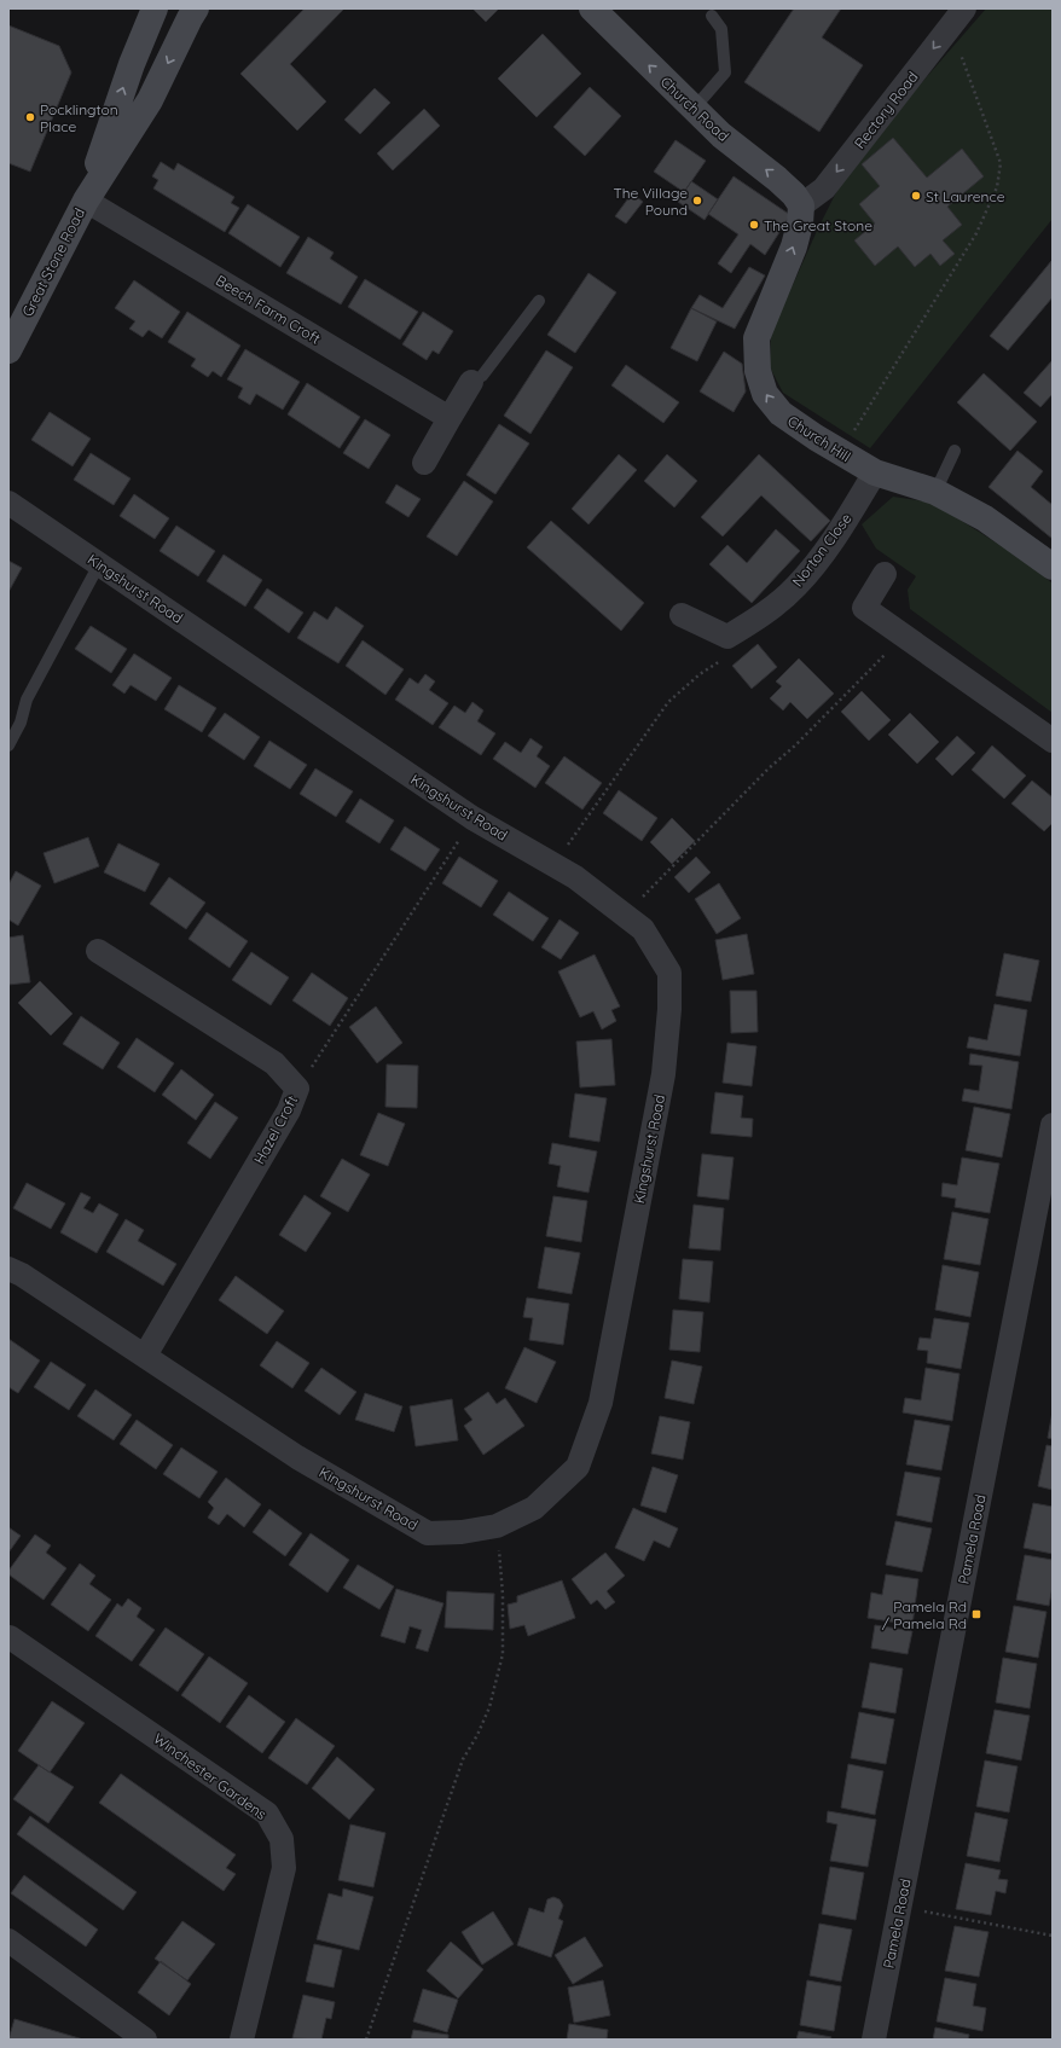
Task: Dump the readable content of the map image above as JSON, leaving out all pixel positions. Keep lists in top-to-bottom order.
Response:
{
  "streets": {
    "street": [
      "Church Road",
      "Rectory Road",
      "Great Stone Road",
      "Beech Farm Croft",
      "Church Hill",
      "Norton Close",
      "Kingshurst Road",
      "Hazel Croft",
      "Pamela Road",
      "Winchester Gardens"
    ]
  },
  "crossings": [
    ["Church Road", "Rectory Road"],
    ["Church Road", "Church Hill"],
    ["Rectory Road", "Church Hill"],
    ["Great Stone Road", "Beech Farm Croft"],
    ["Church Hill", "Norton Close"],
    ["Kingshurst Road", "Hazel Croft"]
  ],
  "one_way": ["Church Road", "Rectory Road", "Church Hill"],
  "places": {
    "other": [
      "Pocklington Place",
      "St Laurence",
      "The Village Pound",
      "The Great Stone"
    ],
    "transit": ["Pamela Rd / Pamela Rd"]
  }
}
